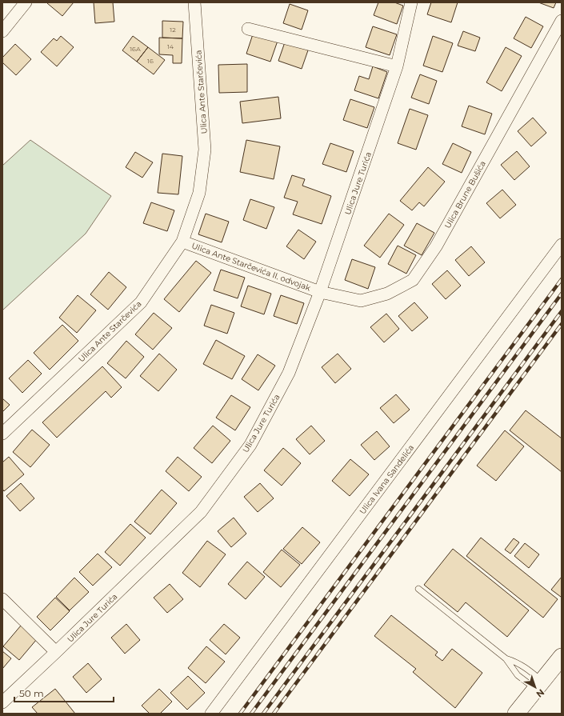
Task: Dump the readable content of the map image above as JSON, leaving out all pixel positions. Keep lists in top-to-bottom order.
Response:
{
  "streets": {
    "street": [
      "Ulica Ante Starčevića",
      "Ulica Jure Turića",
      "Ulica Brune Bušića",
      "Ulica Ante Starčevića II. odvojak",
      "Ulica Ivana Sandelića"
    ]
  },
  "crossings": [
    ["Ulica Ante Starčevića", "Ulica Ante Starčevića II. odvojak"],
    ["Ulica Jure Turića", "Ulica Brune Bušića"],
    ["Ulica Jure Turića", "Ulica Ante Starčevića II. odvojak"],
    ["Ulica Brune Bušića", "Ulica Ante Starčevića II. odvojak"]
  ],
  "house_numbers": [
    "12",
    "14",
    "16A",
    "16"
  ],
  "scale_bar": "50 m",
  "north": "bottom right"
}
